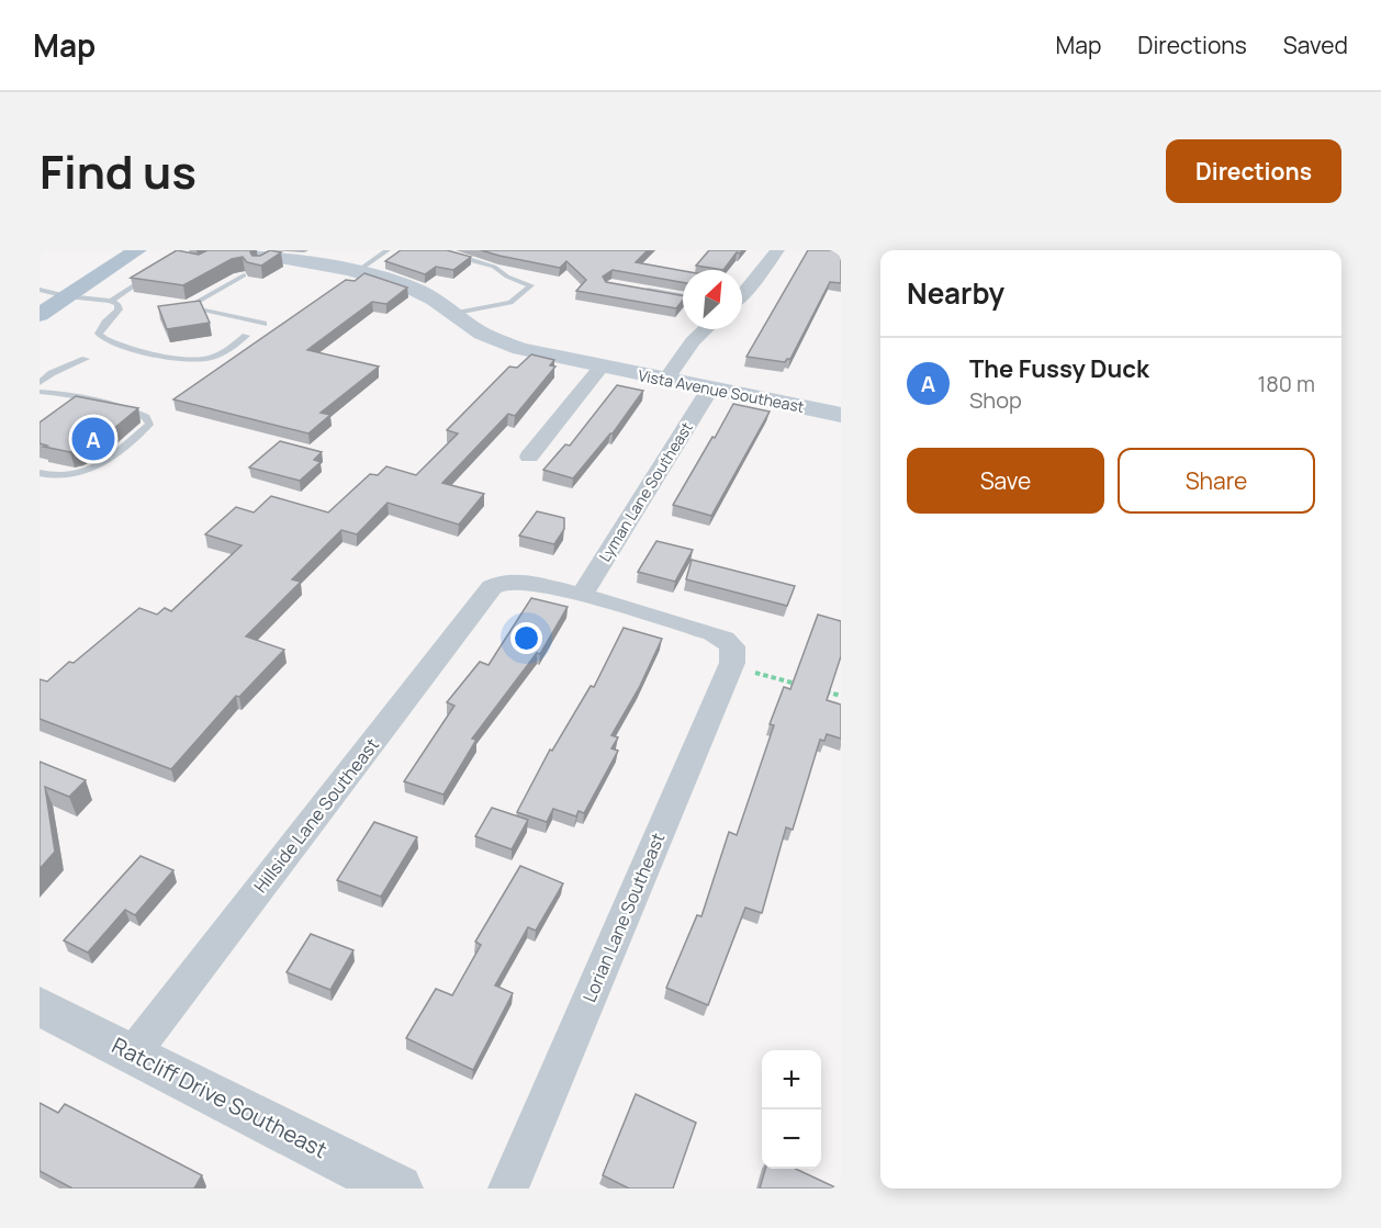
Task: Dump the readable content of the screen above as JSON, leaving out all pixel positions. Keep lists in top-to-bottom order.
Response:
{
  "streets": {
    "main road": ["Vista Avenue Southeast"],
    "street": [
      "Lyman Lane Southeast",
      "Hillside Lane Southeast",
      "Lorian Lane Southeast",
      "Ratcliff Drive Southeast"
    ]
  },
  "crossings": [
    ["Vista Avenue Southeast", "Lyman Lane Southeast"],
    ["Lyman Lane Southeast", "Hillside Lane Southeast"],
    ["Hillside Lane Southeast", "Ratcliff Drive Southeast"]
  ],
  "north": "top right",
  "page": {
    "header": "Map",
    "nav": ["Map", "Directions", "Saved"],
    "title": "Find us",
    "buttons": [
      "Directions",
      ["Save", "Share"]
    ],
    "heading": "Nearby",
    "list": [
      {
        "mark": "A",
        "name": "The Fussy Duck",
        "note": "Shop",
        "value": "180 m"
      }
    ],
    "pins": "A",
    "map_buttons": ["+", "−"]
  }
}
